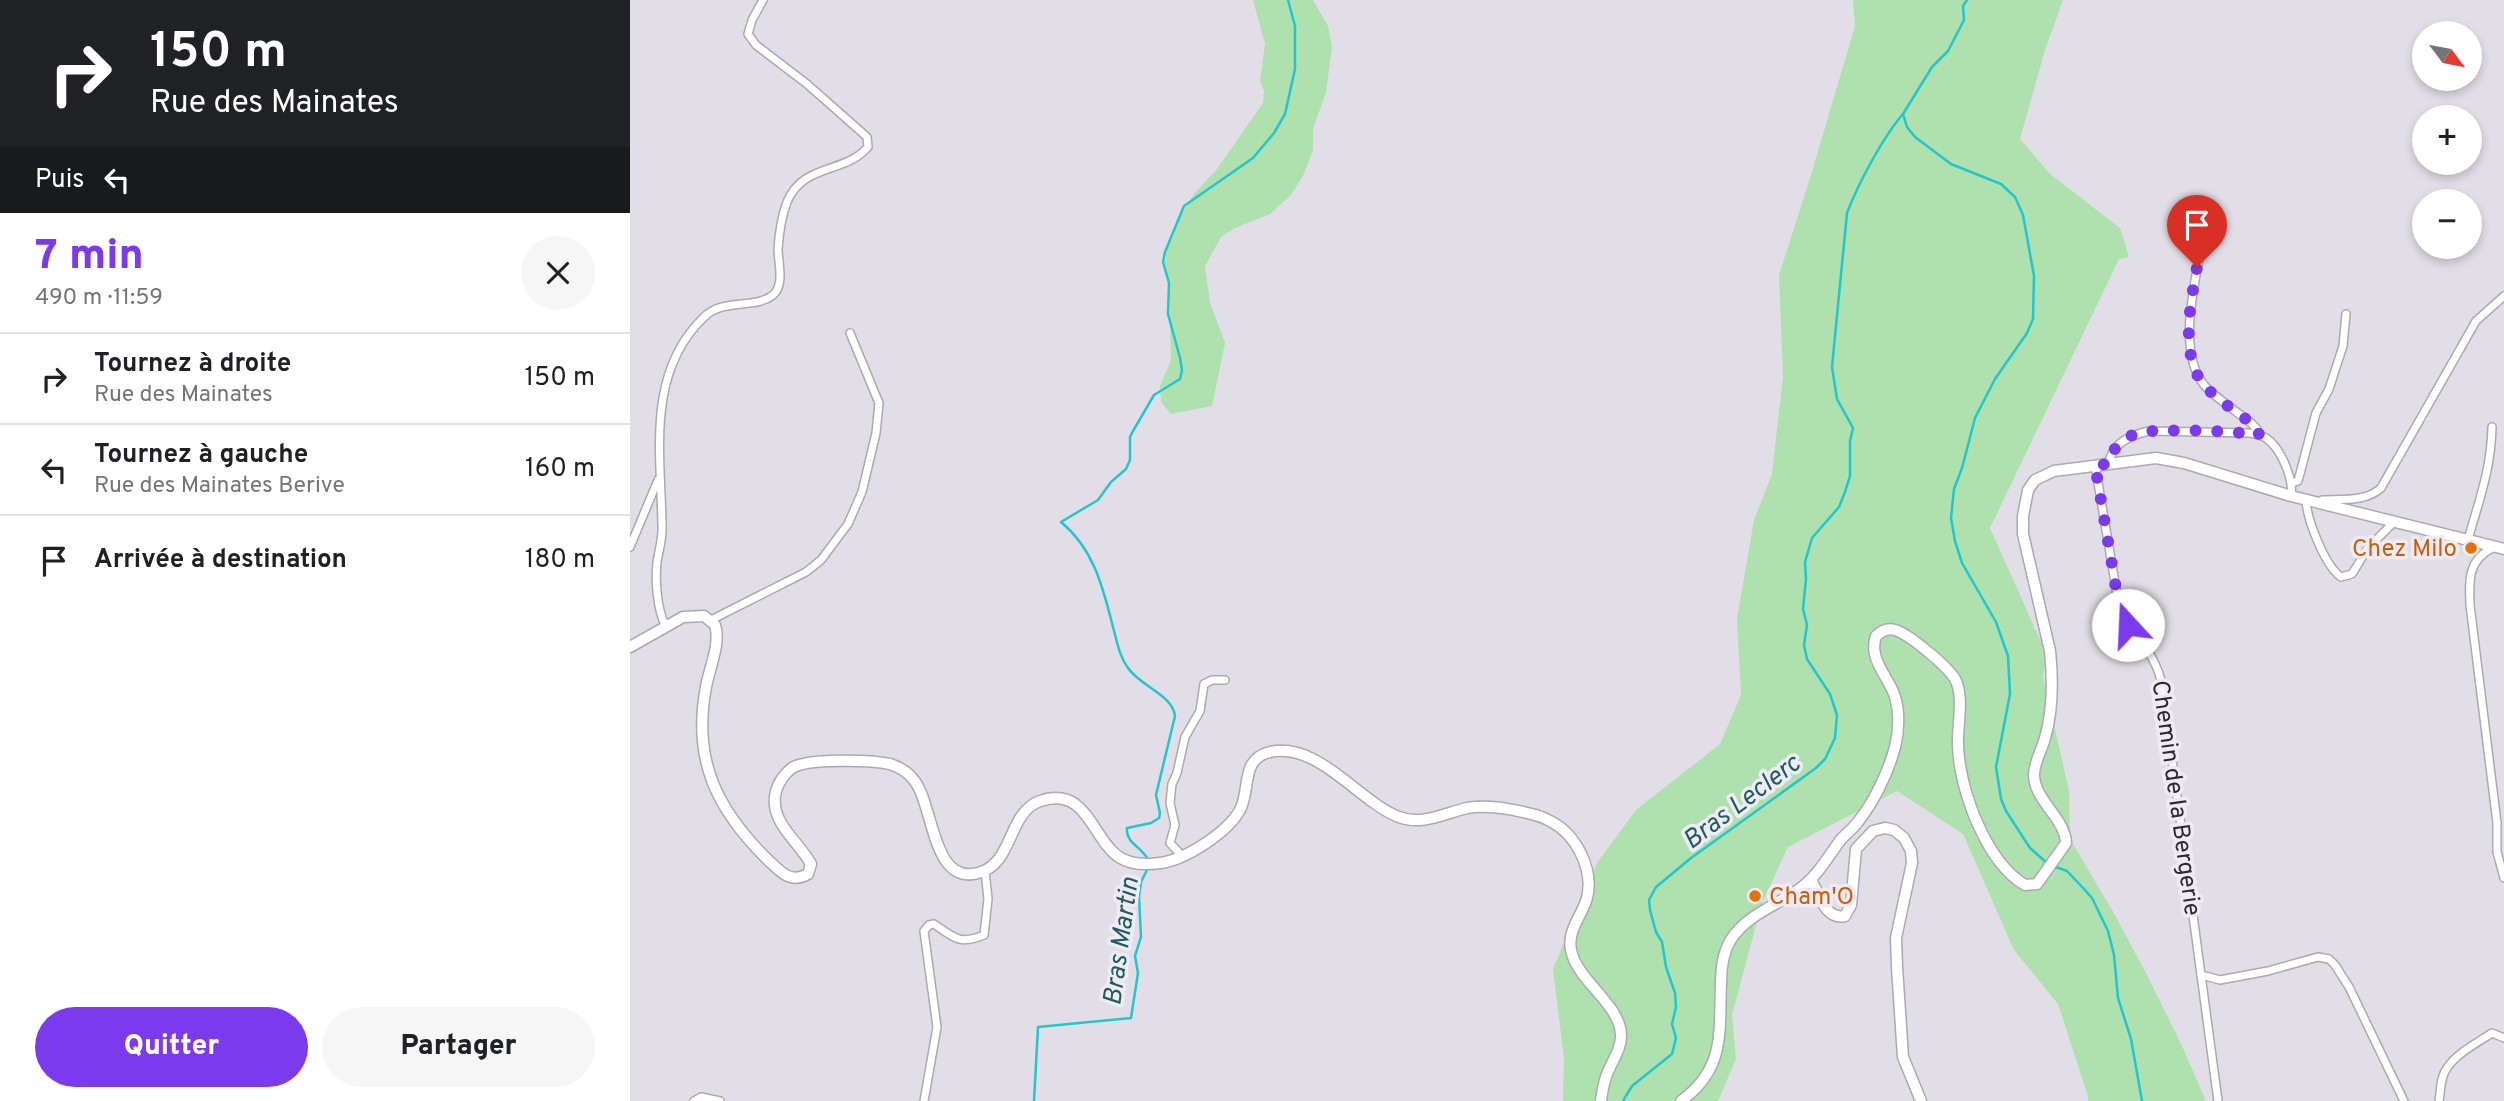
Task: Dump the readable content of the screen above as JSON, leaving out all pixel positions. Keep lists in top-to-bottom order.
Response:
{
  "streets": {
    "street": ["Chemin de la Bergerie"]
  },
  "water": ["Bras Leclerc", "Bras Martin"],
  "places": ["Chez Milo", "Cham'O"],
  "north": "bottom right",
  "page": {
    "turn": ["150 m", "Rue des Mainates"],
    "map_buttons": ["+", "−"],
    "then": "Puis",
    "heading": ["7 min", "490 m · 11:59"],
    "list": [
      {
        "name": "Tournez à droite",
        "note": "Rue des Mainates",
        "value": "150 m"
      },
      {
        "name": "Tournez à gauche",
        "note": "Rue des Mainates Berive",
        "value": "160 m"
      },
      {
        "name": "Arrivée à destination",
        "value": "180 m"
      }
    ],
    "buttons": ["Quitter", "Partager"]
  }
}
